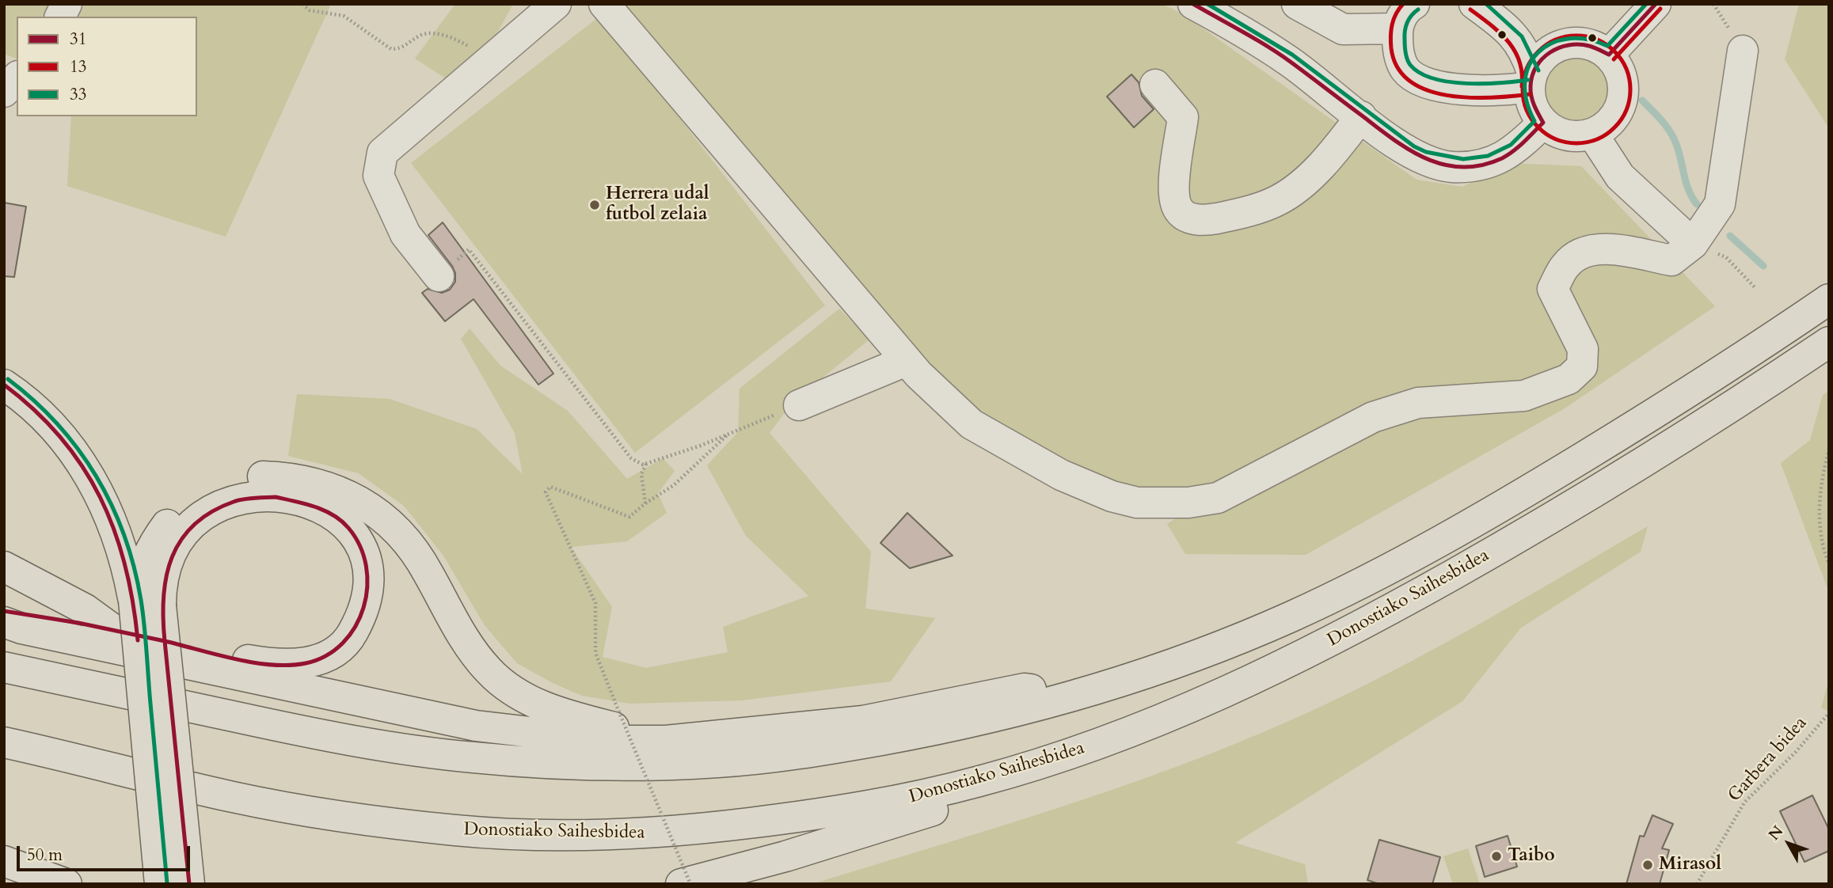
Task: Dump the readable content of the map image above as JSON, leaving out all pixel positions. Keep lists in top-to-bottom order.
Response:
{
  "streets": {
    "highway": ["Donostiako Saihesbidea"],
    "path": ["Garbera bidea"]
  },
  "places": ["Herrera udal futbol zelaia", "Taibo", "Mirasol"],
  "lines": ["transit line 31", "transit line 13", "transit line 33"],
  "legend": ["31", "13", "33"],
  "scale_bar": "50 m",
  "north": "top left"
}
